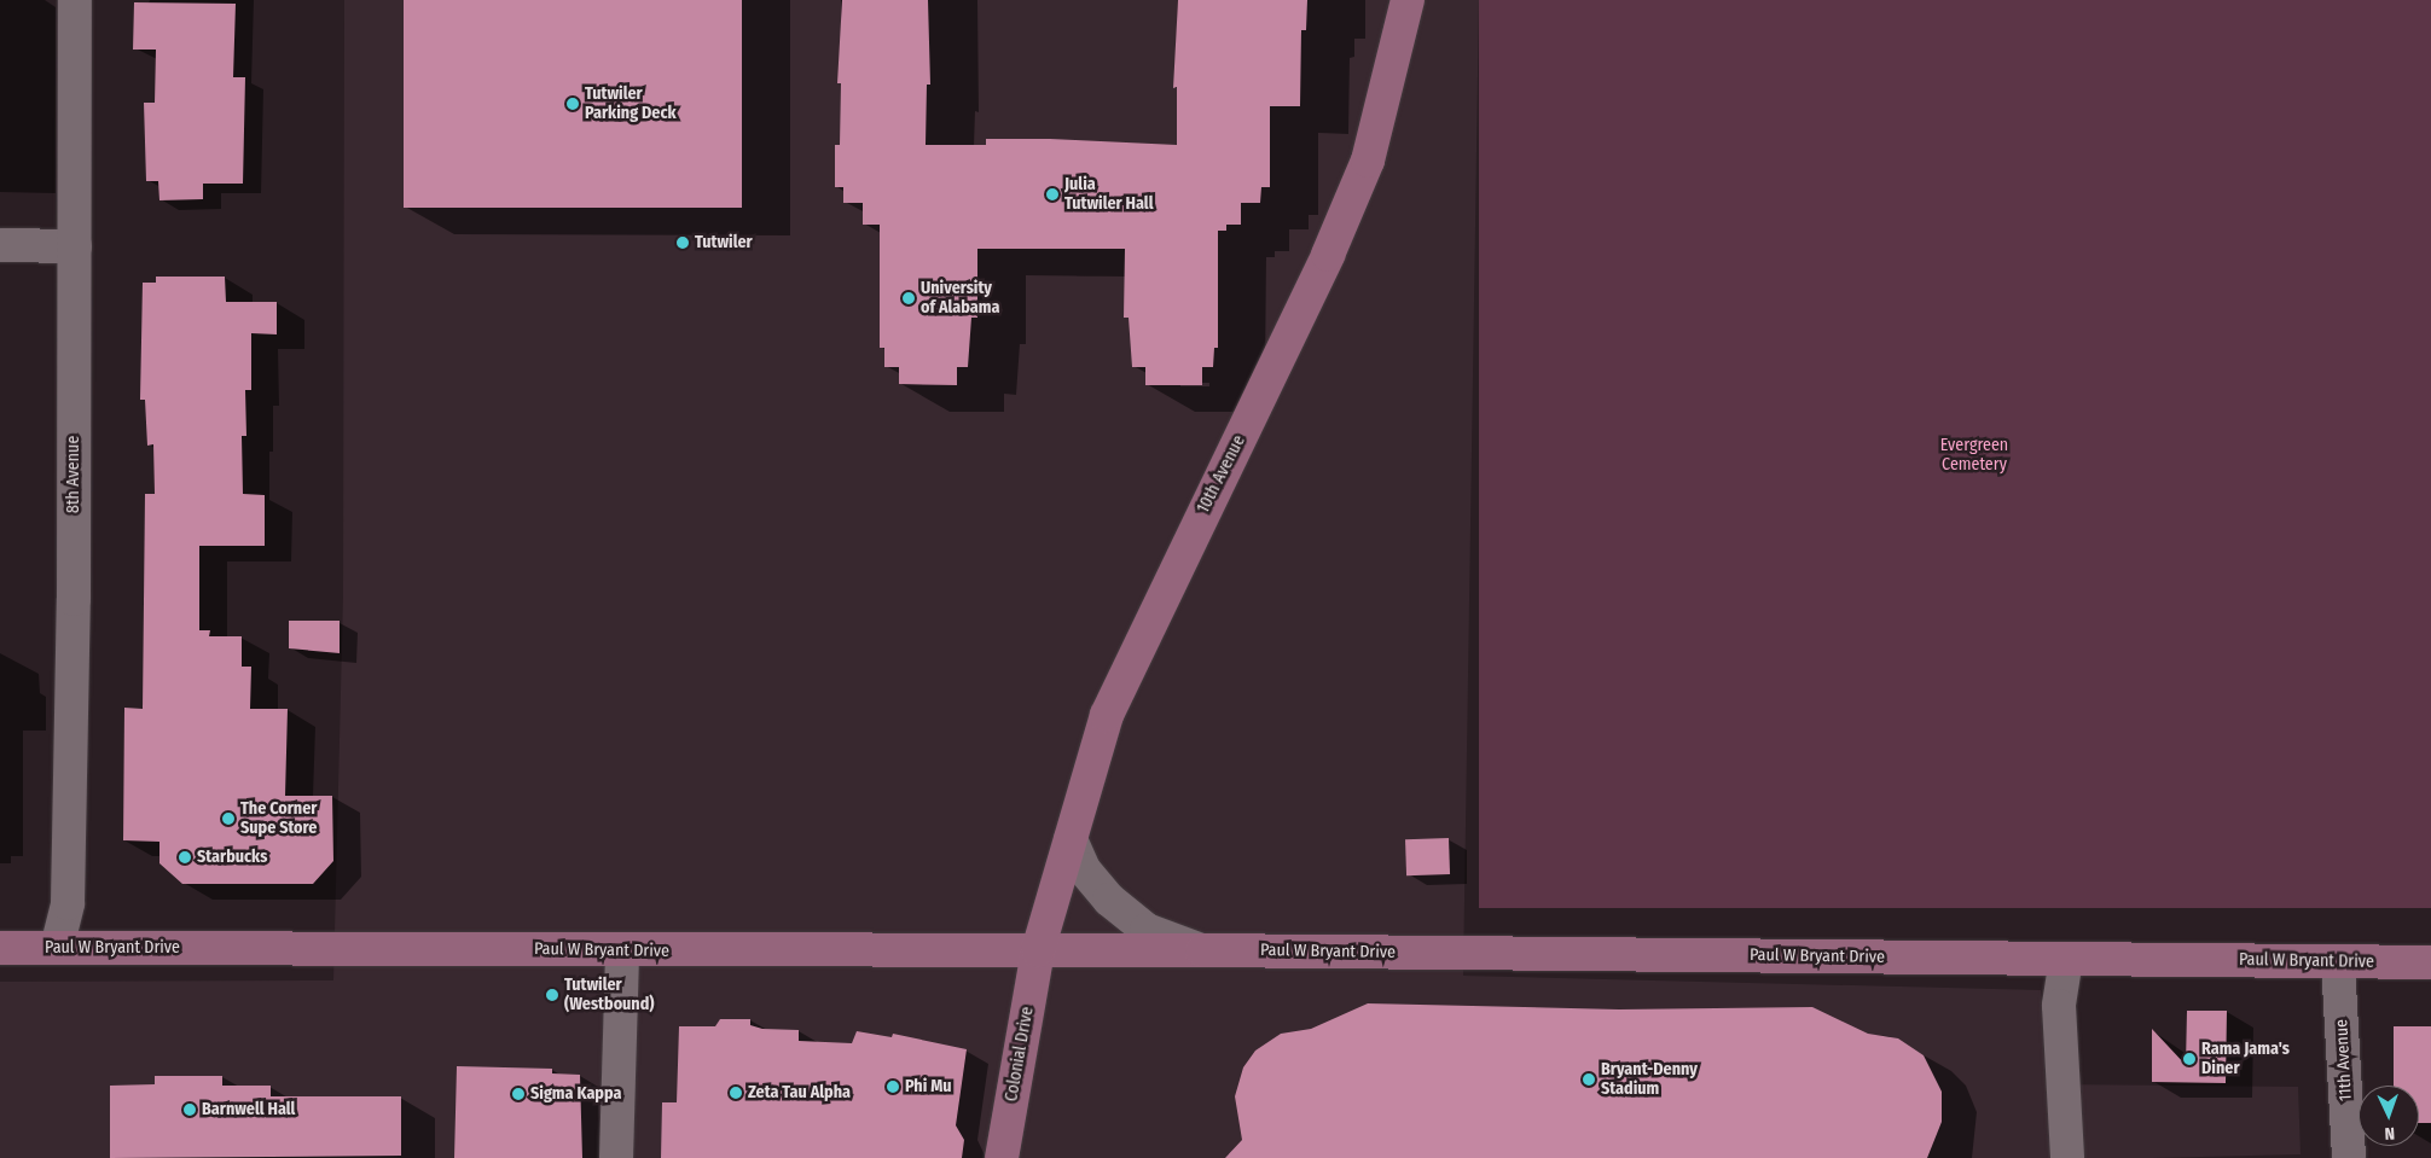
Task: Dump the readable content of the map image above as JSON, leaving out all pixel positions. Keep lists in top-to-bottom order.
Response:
{
  "streets": {
    "main road": ["10th Avenue", "Paul W Bryant Drive", "Colonial Drive"],
    "street": ["8th Avenue", "11th Avenue"]
  },
  "crossings": [
    ["8th Avenue", "Paul W Bryant Drive"],
    ["10th Avenue", "Paul W Bryant Drive"],
    ["10th Avenue", "Colonial Drive"],
    ["Paul W Bryant Drive", "Colonial Drive"],
    ["Paul W Bryant Drive", "11th Avenue"]
  ],
  "parks": ["Evergreen Cemetery"],
  "places": [
    "Tutwiler Parking Deck",
    "Julia Tutwiler Hall",
    "Tutwiler",
    "University of Alabama",
    "The Corner Supe Store",
    "Starbucks",
    "Tutwiler (Westbound)",
    "Rama Jama's Diner",
    "Bryant-Denny Stadium",
    "Phi Mu",
    "Zeta Tau Alpha",
    "Sigma Kappa",
    "Barnwell Hall"
  ],
  "north": "bottom"
}
